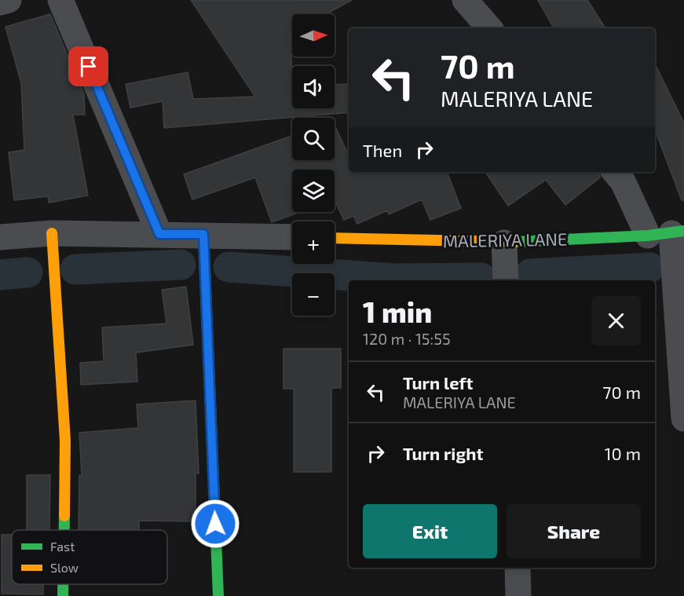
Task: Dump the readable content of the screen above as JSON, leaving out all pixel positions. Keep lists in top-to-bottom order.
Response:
{
  "streets": {
    "street": ["MALERIYA LANE"]
  },
  "legend": ["Fast", "Slow"],
  "north": "right",
  "page": {
    "map_buttons": ["+", "−"],
    "turn": ["70 m", "MALERIYA LANE"],
    "then": "Then",
    "heading": ["1 min", "120 m · 15:55"],
    "list": [
      {
        "name": "Turn left",
        "note": "MALERIYA LANE",
        "value": "70 m"
      },
      {
        "name": "Turn right",
        "value": "10 m"
      }
    ],
    "buttons": ["Exit", "Share"]
  }
}
